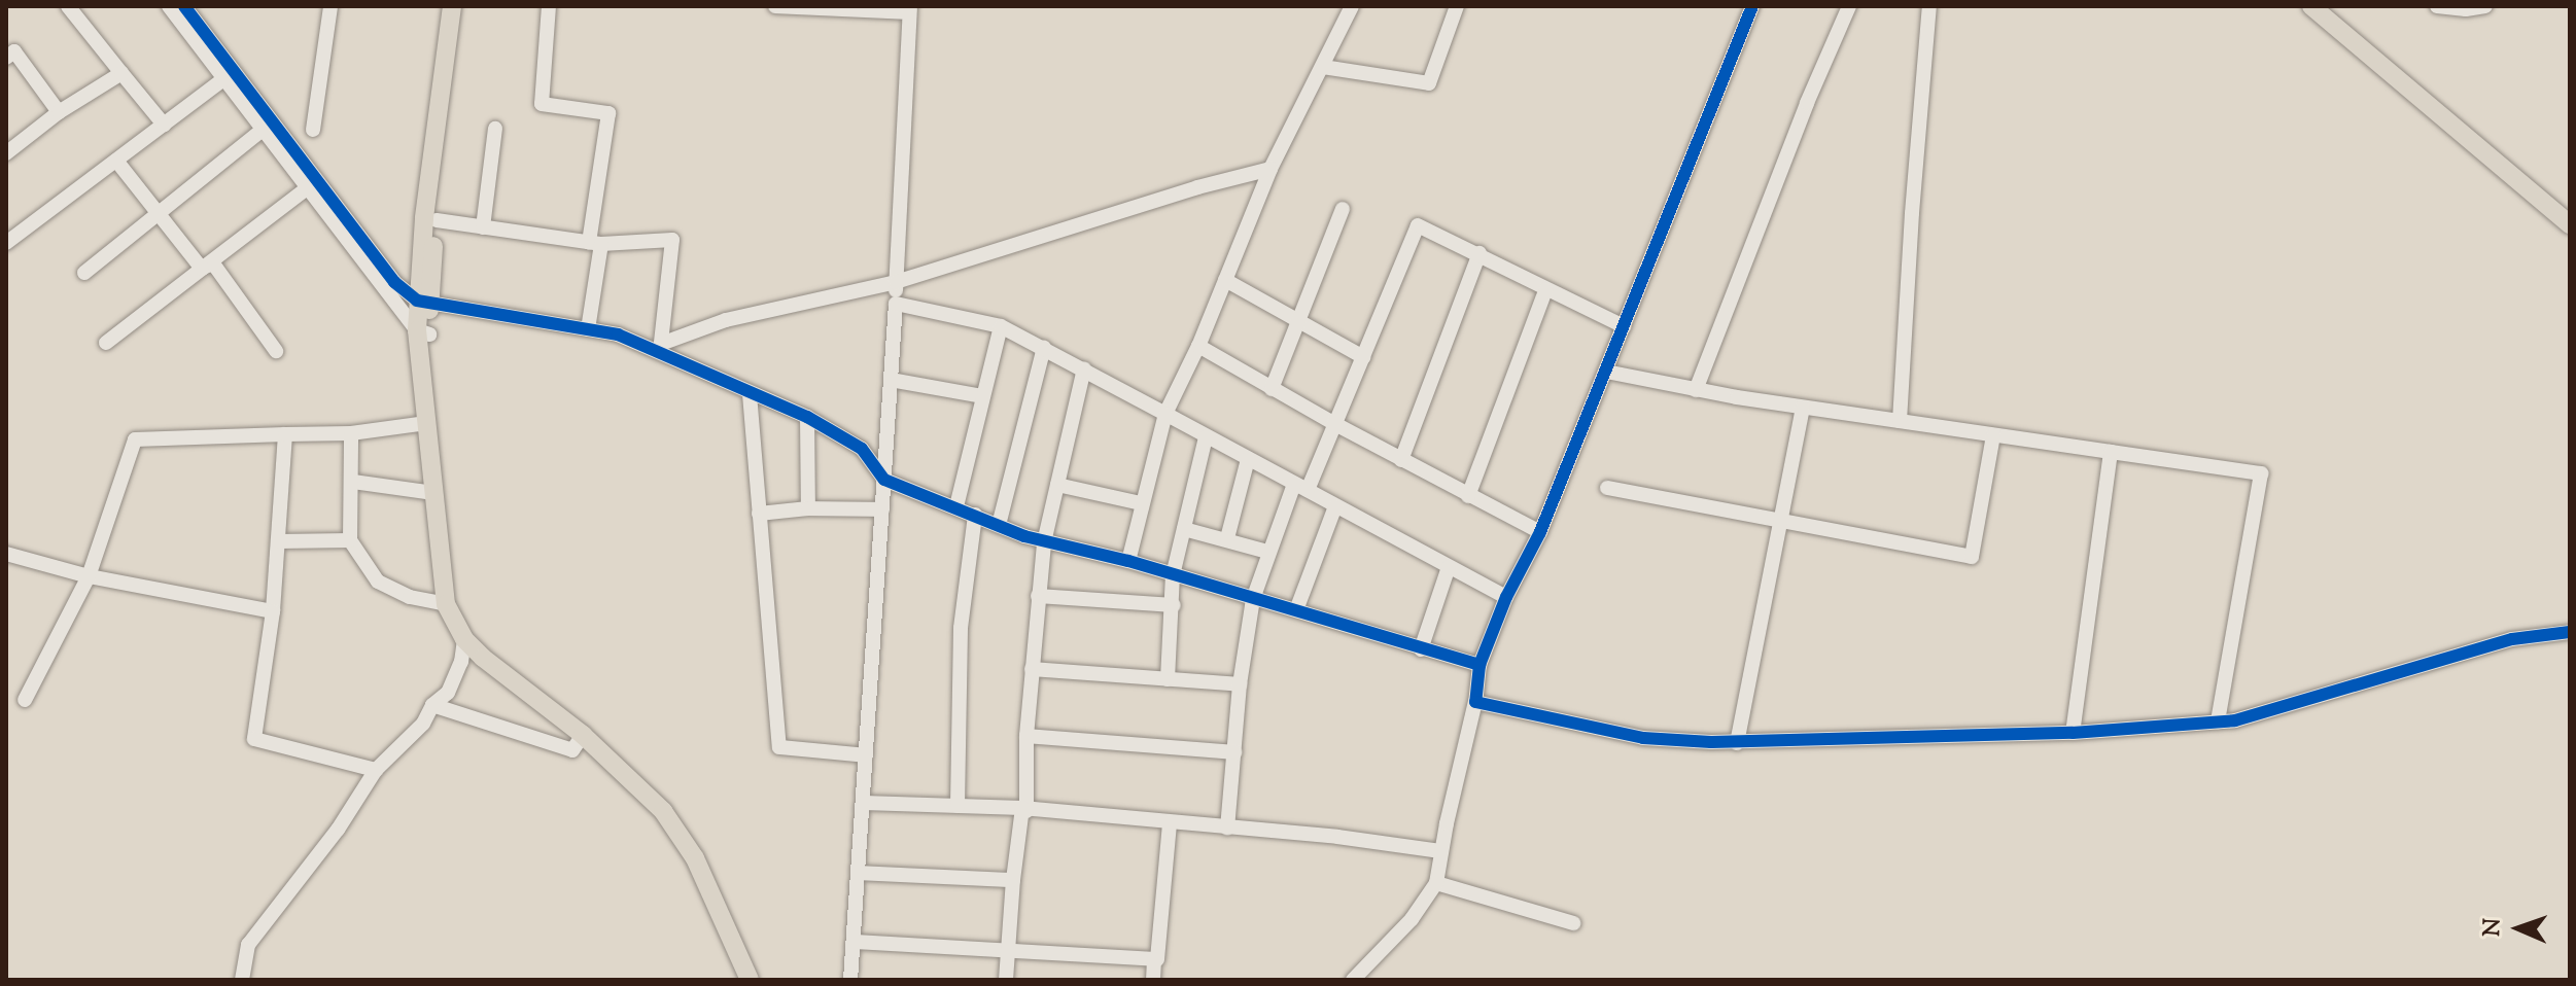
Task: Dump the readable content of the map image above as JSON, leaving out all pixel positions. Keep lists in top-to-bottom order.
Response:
{
  "north": "left"
}
